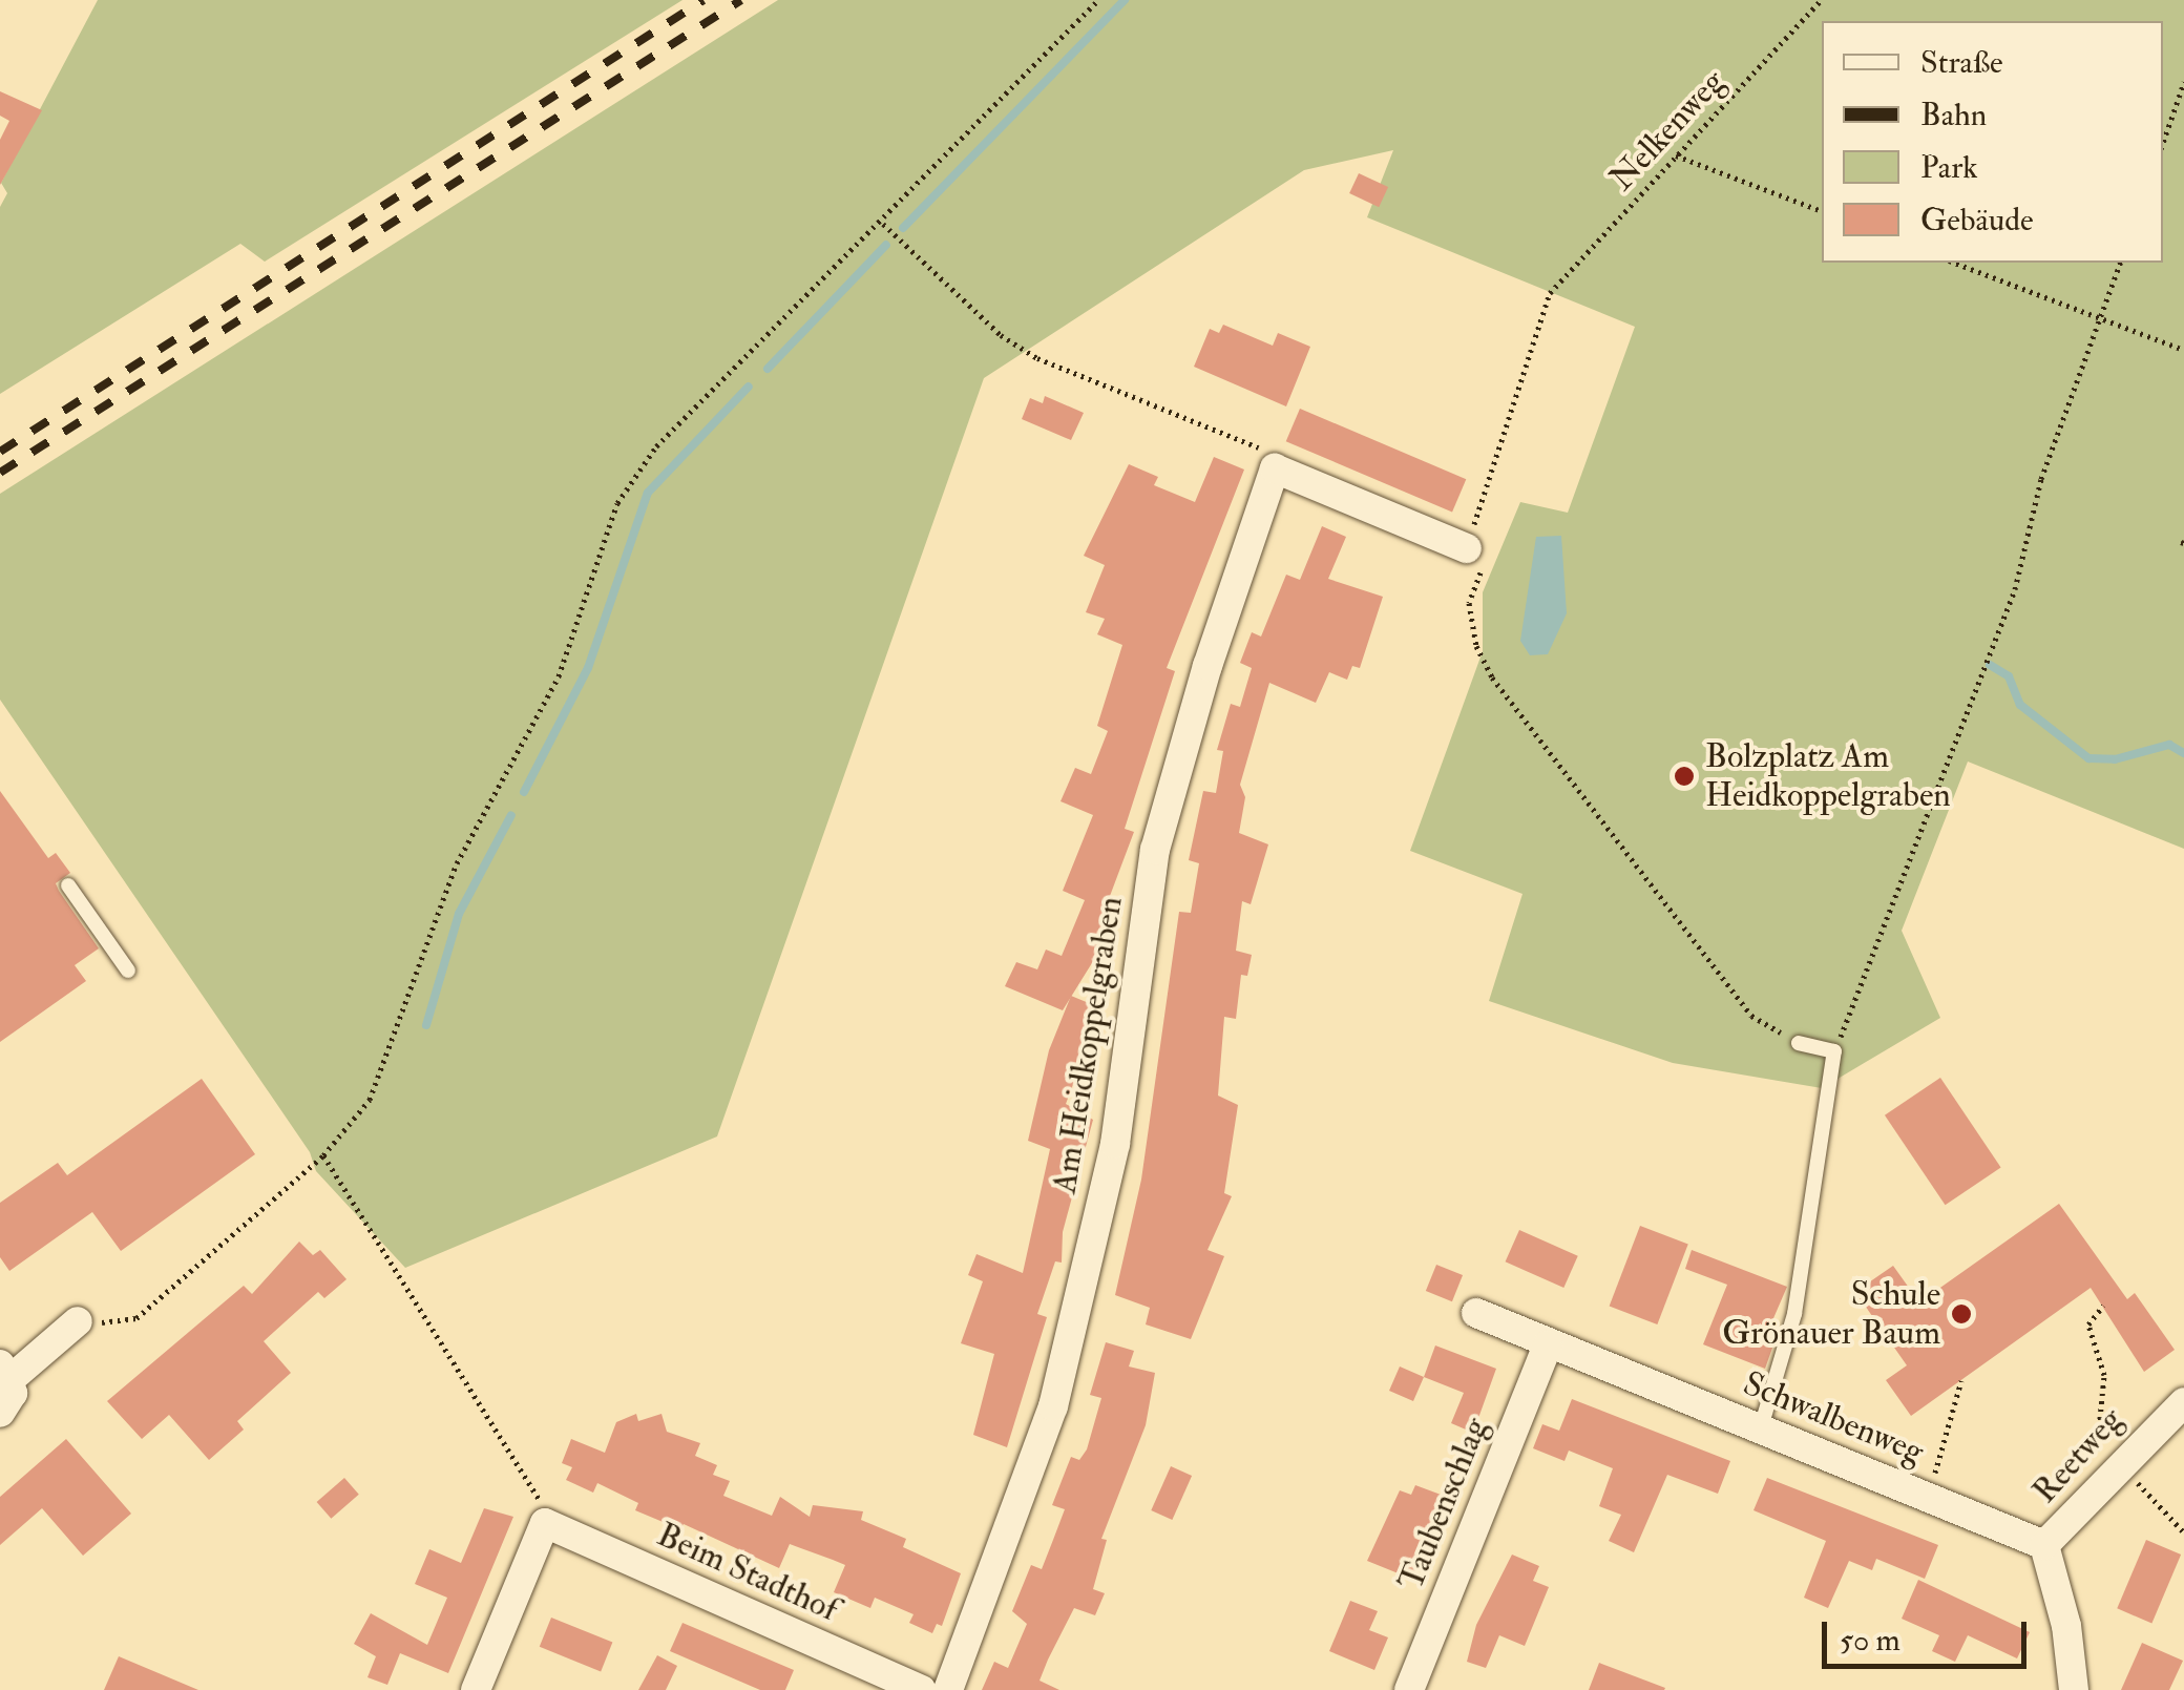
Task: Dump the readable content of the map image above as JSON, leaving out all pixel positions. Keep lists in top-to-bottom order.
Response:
{
  "streets": {
    "street": [
      "Am Heidkoppelgraben",
      "Schwalbenweg",
      "Reetweg",
      "Taubenschlag",
      "Beim Stadthof"
    ],
    "path": ["Nelkenweg"]
  },
  "crossings": [
    ["Schwalbenweg", "Reetweg"],
    ["Schwalbenweg", "Taubenschlag"]
  ],
  "places": ["Bolzplatz Am Heidkoppelgraben", "Schule Grönauer Baum"],
  "legend": [
    "Straße",
    "Bahn",
    "Park",
    "Gebäude"
  ],
  "scale_bar": "50 m"
}
